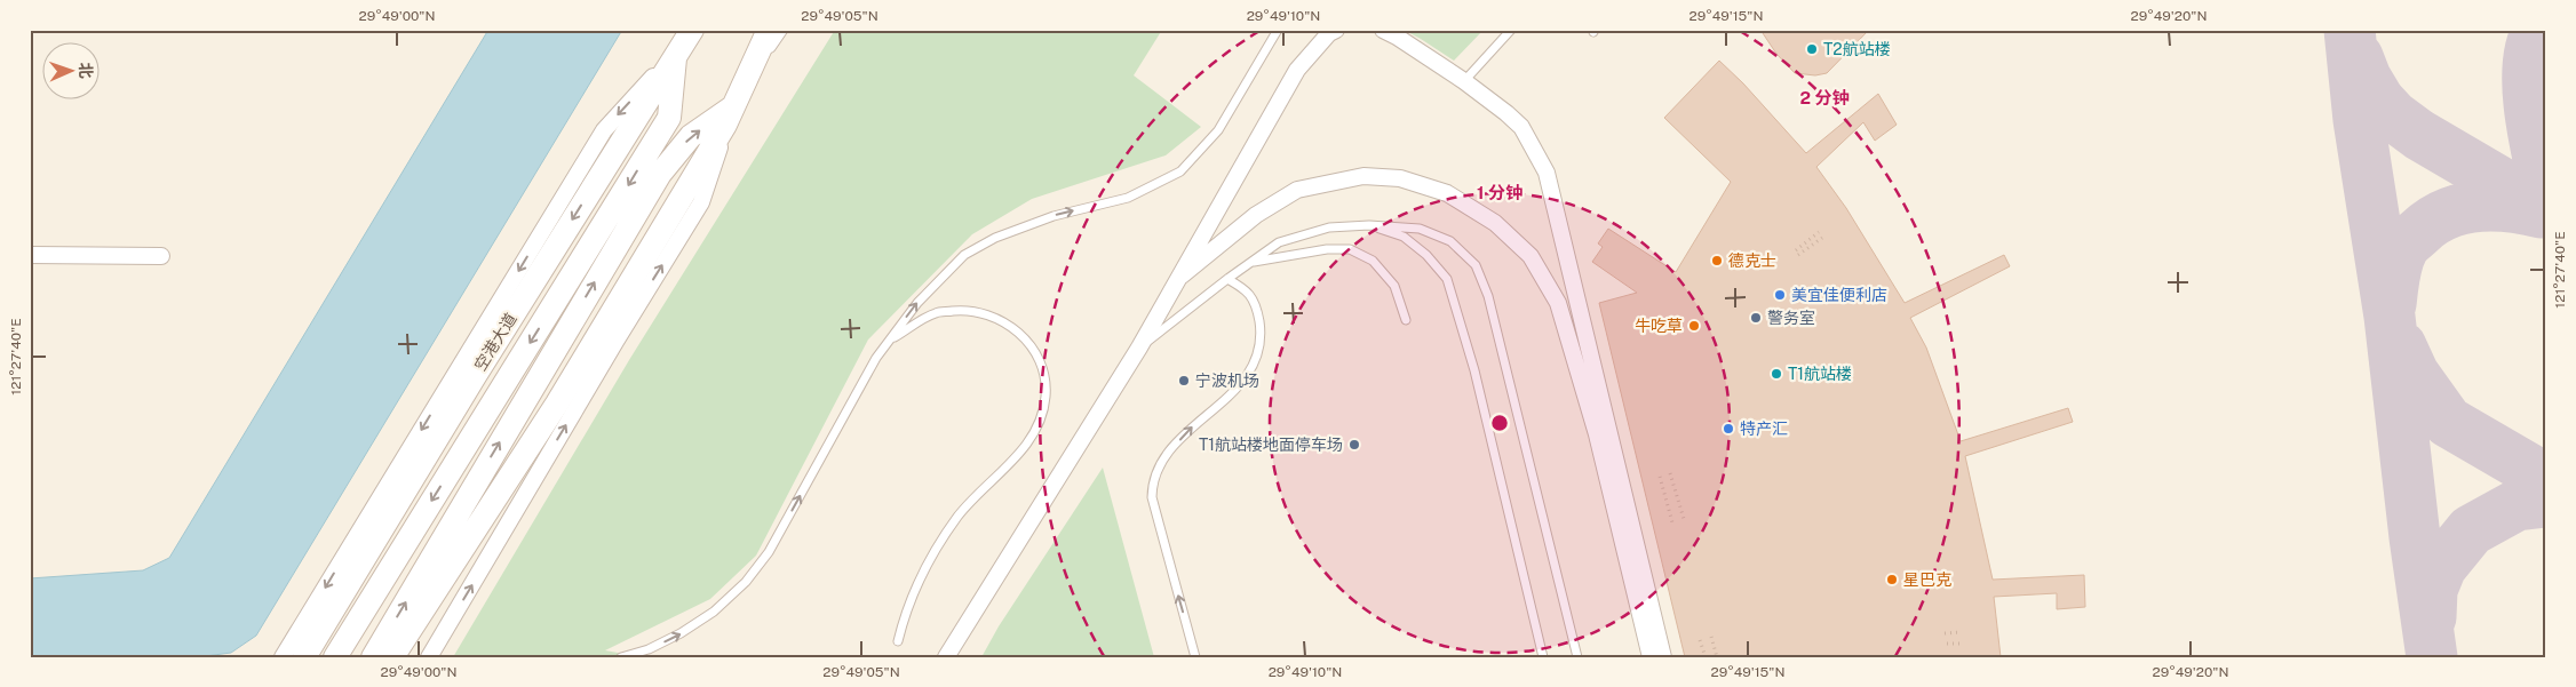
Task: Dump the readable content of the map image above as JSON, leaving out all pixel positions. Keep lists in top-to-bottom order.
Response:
{
  "streets": {
    "main road": ["空港大道"]
  },
  "places": [
    "T2航站楼",
    "德克士",
    "美宜佳便利店",
    "警务室",
    "牛吃草",
    "T1航站楼",
    "宁波机场",
    "特产汇",
    "T1航站楼地面停车场",
    "星巴克"
  ],
  "north": "right",
  "coordinates": [
    "29°49'00\"N",
    "29°49'05\"N",
    "29°49'10\"N",
    "29°49'15\"N",
    "29°49'20\"N",
    "121°27'40\"E"
  ],
  "rings": ["2 分钟", "1 分钟"]
}
